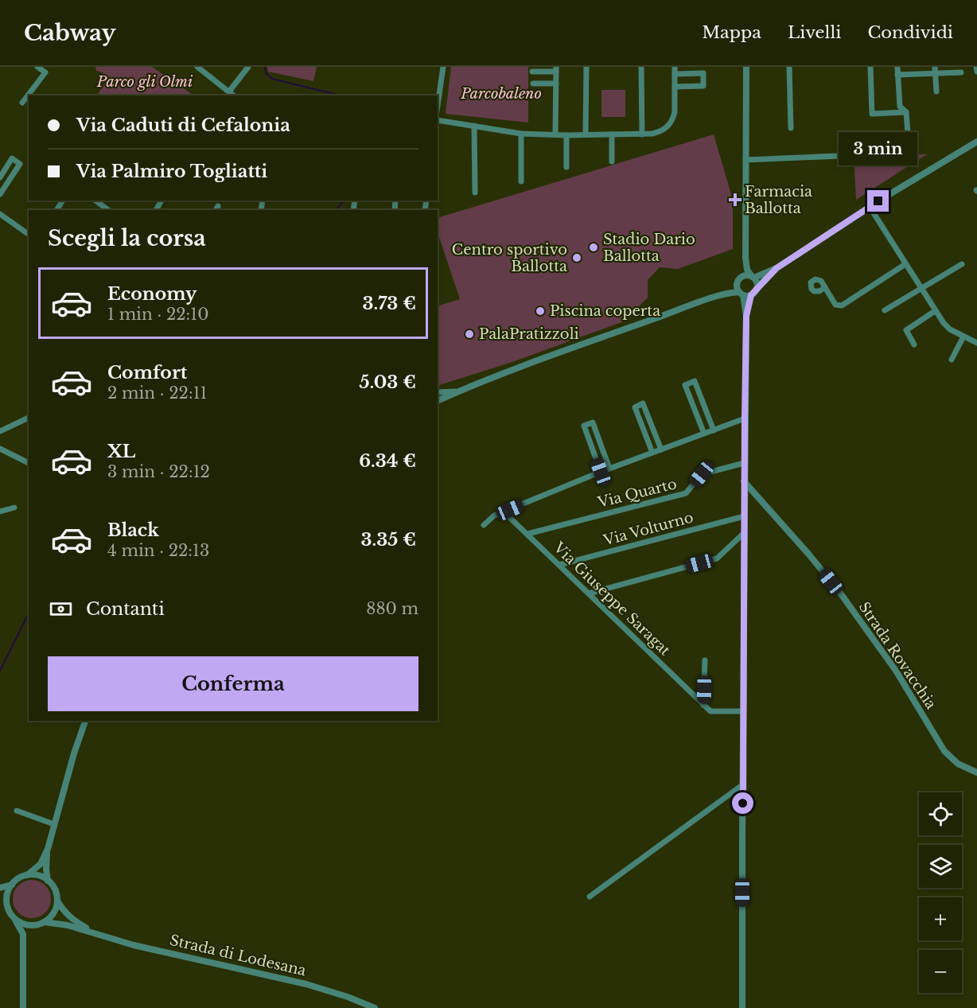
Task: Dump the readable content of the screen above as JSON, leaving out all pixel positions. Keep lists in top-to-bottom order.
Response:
{
  "streets": {
    "street": [
      "Via Quarto",
      "Via Volturno",
      "Via Giuseppe Saragat",
      "Strada Rovacchia",
      "Strada di Lodesana"
    ]
  },
  "crossings": [
    ["Via Quarto", "Via Giuseppe Saragat"],
    ["Via Volturno", "Via Giuseppe Saragat"]
  ],
  "parks": ["Parco gli Olmi", "Parcobaleno"],
  "places": {
    "health": ["Farmacia Ballotta"],
    "other": [
      "Stadio Dario Ballotta",
      "Centro sportivo Ballotta",
      "Piscina coperta",
      "PalaPratizzoli"
    ]
  },
  "page": {
    "header": "Cabway",
    "nav": ["Mappa", "Livelli", "Condividi"],
    "banner": ["Via Caduti di Cefalonia", "Via Palmiro Togliatti"],
    "bubble": "3 min",
    "heading": "Scegli la corsa",
    "list": [
      {
        "name": "Economy",
        "note": "1 min · 22:10",
        "value": "3.73 €"
      },
      {
        "name": "Comfort",
        "note": "2 min · 22:11",
        "value": "5.03 €"
      },
      {
        "name": "XL",
        "note": "3 min · 22:12",
        "value": "6.34 €"
      },
      {
        "name": "Black",
        "note": "4 min · 22:13",
        "value": "3.35 €"
      }
    ],
    "pay": ["Contanti", "880 m"],
    "buttons": "Conferma",
    "map_buttons": ["+", "−"]
  }
}
